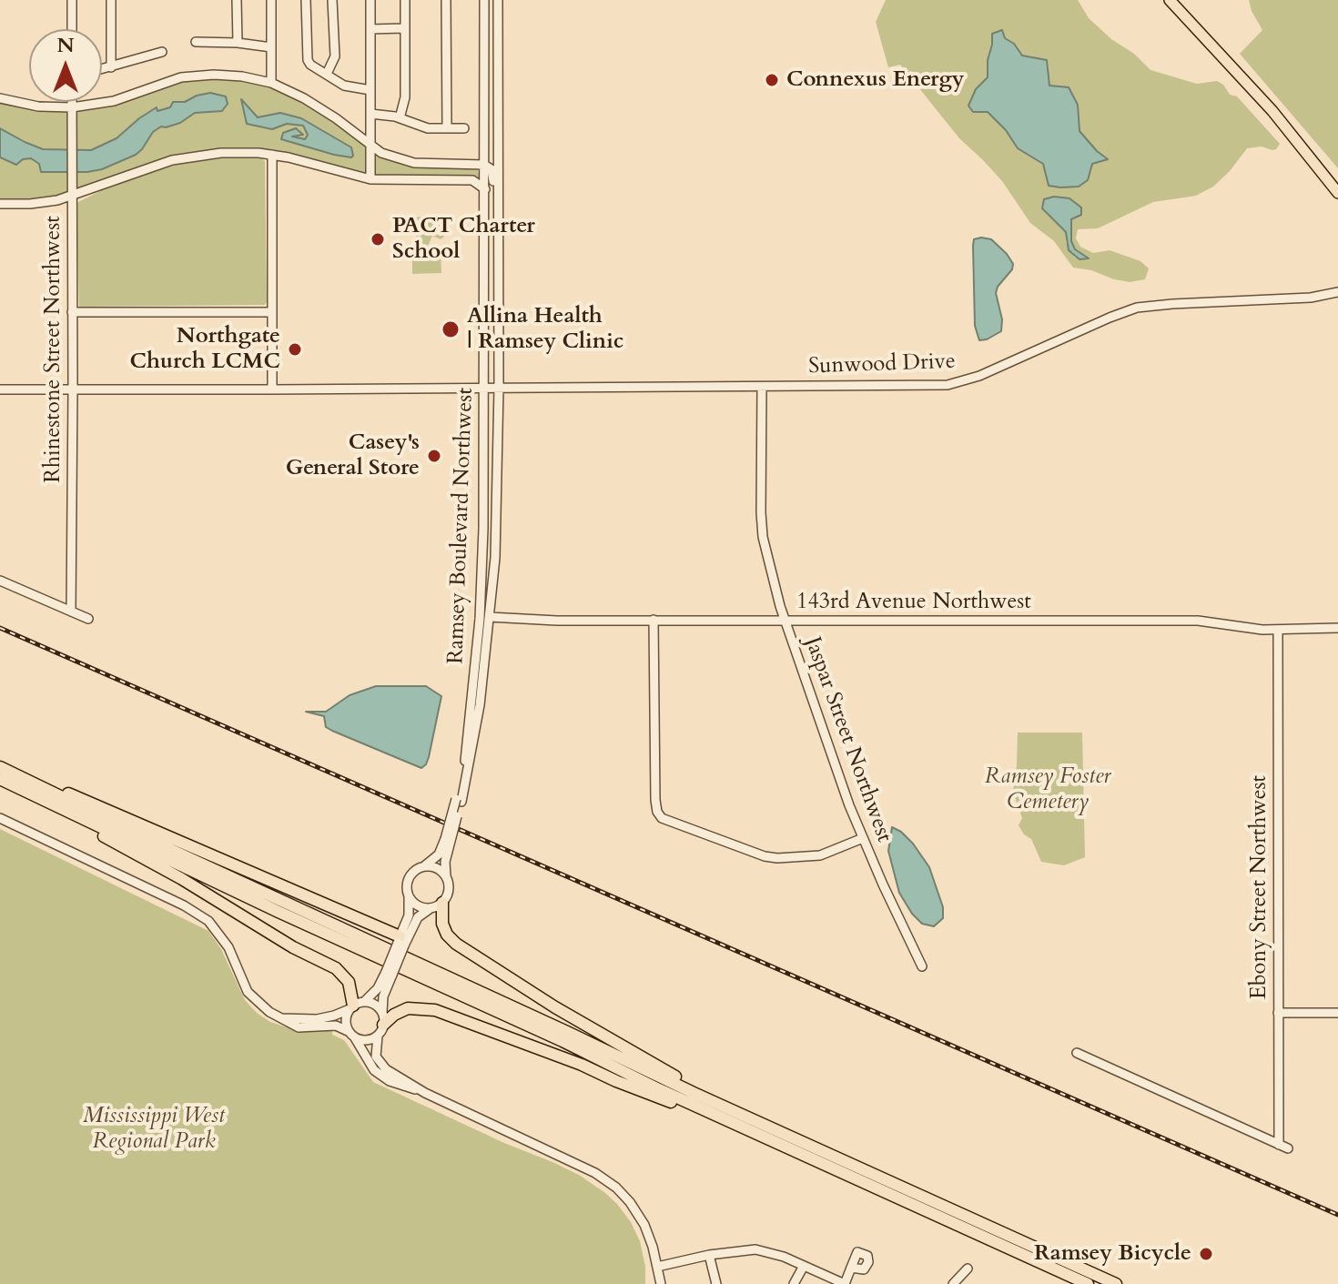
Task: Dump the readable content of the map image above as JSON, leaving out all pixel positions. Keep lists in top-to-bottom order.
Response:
{
  "streets": {
    "street": [
      "Rhinestone Street Northwest",
      "Sunwood Drive",
      "Ramsey Boulevard Northwest",
      "143rd Avenue Northwest",
      "Jaspar Street Northwest",
      "Ebony Street Northwest"
    ]
  },
  "crossings": [
    ["Rhinestone Street Northwest", "Sunwood Drive"],
    ["Sunwood Drive", "Ramsey Boulevard Northwest"],
    ["Sunwood Drive", "Jaspar Street Northwest"],
    ["Ramsey Boulevard Northwest", "143rd Avenue Northwest"],
    ["143rd Avenue Northwest", "Jaspar Street Northwest"],
    ["143rd Avenue Northwest", "Ebony Street Northwest"]
  ],
  "parks": ["Ramsey Foster Cemetery", "Mississippi West Regional Park"],
  "places": [
    "Connexus Energy",
    "PACT Charter School",
    "Allina Health | Ramsey Clinic",
    "Northgate Church LCMC",
    "Casey's General Store",
    "Ramsey Bicycle"
  ],
  "north": "top"
}
